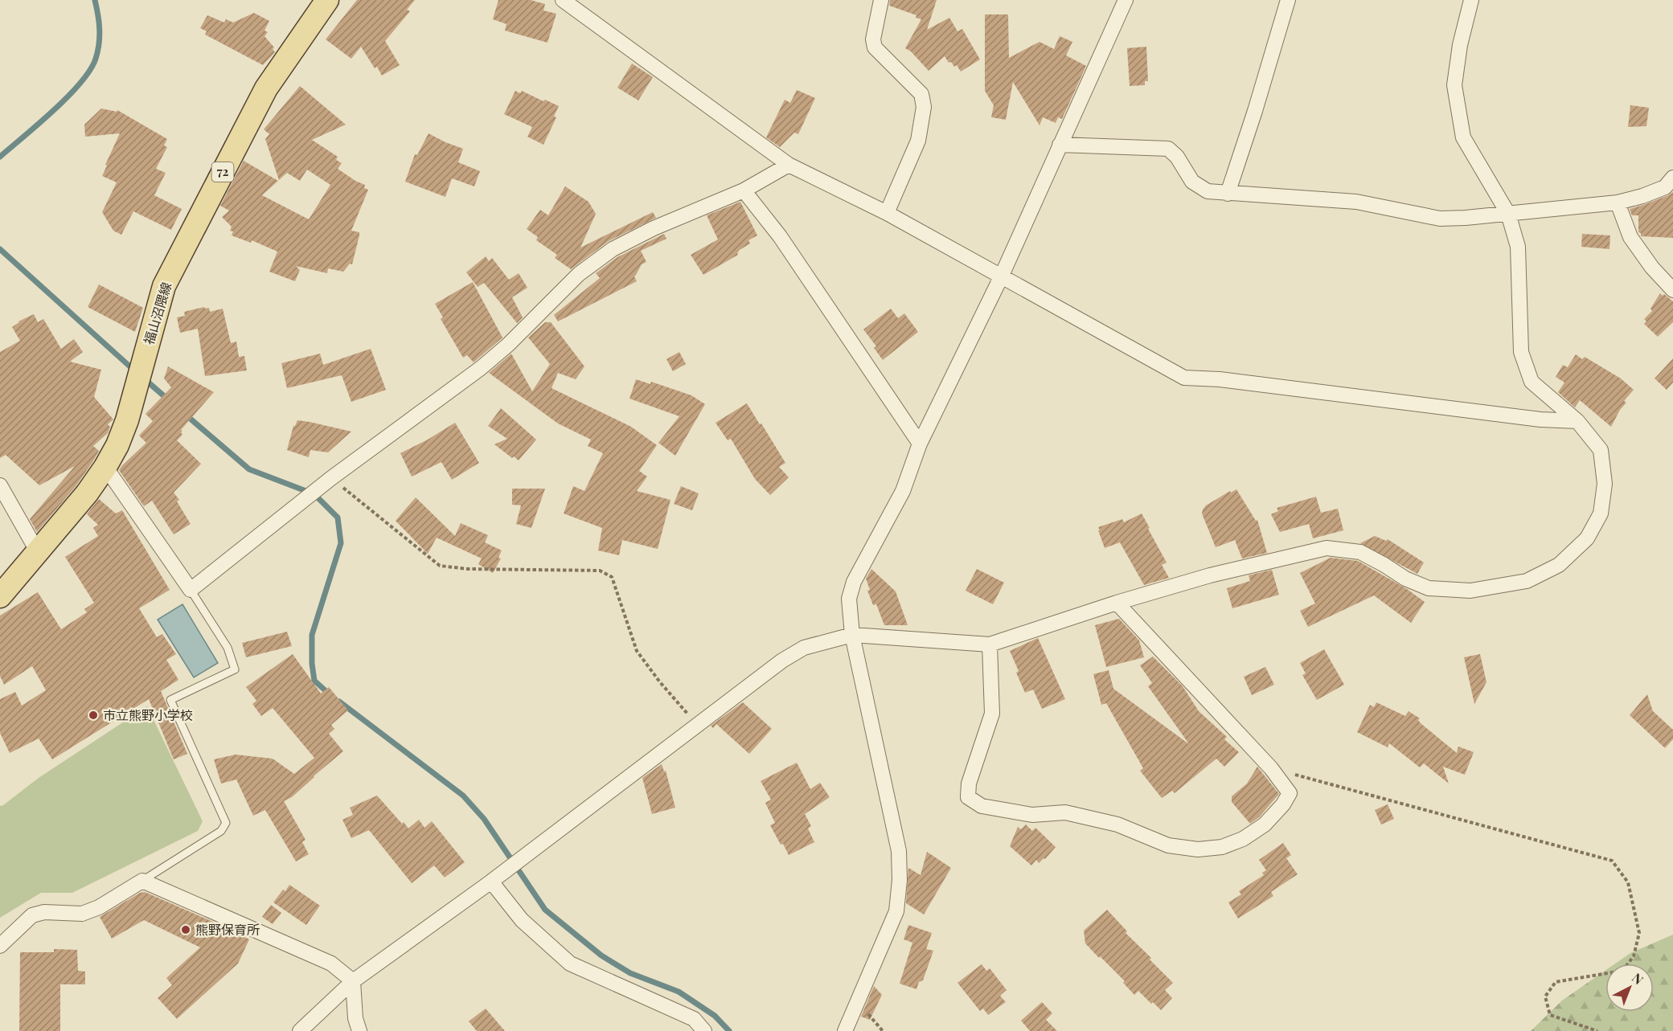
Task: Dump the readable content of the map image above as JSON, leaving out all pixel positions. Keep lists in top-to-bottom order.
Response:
{
  "streets": {
    "main road": ["72", "福山沼隈線"]
  },
  "places": ["市立熊野小学校", "熊野保育所"],
  "north": "top right"
}
